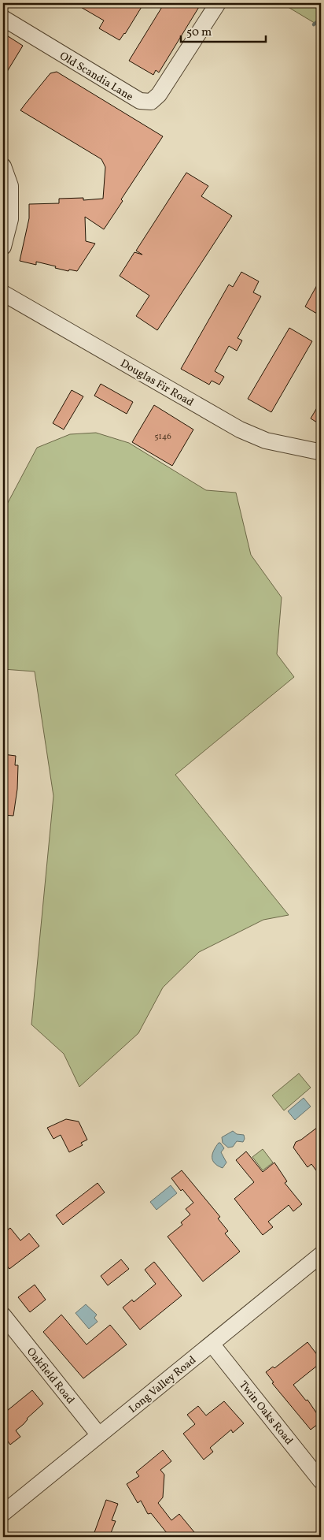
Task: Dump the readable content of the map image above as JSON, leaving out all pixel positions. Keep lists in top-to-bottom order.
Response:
{
  "streets": {
    "street": [
      "Old Scandia Lane",
      "Douglas Fir Road",
      "Oakfield Road",
      "Long Valley Road",
      "Twin Oaks Road"
    ]
  },
  "crossings": [
    ["Oakfield Road", "Long Valley Road"],
    ["Long Valley Road", "Twin Oaks Road"]
  ],
  "house_numbers": ["5146"],
  "scale_bar": "50 m"
}
